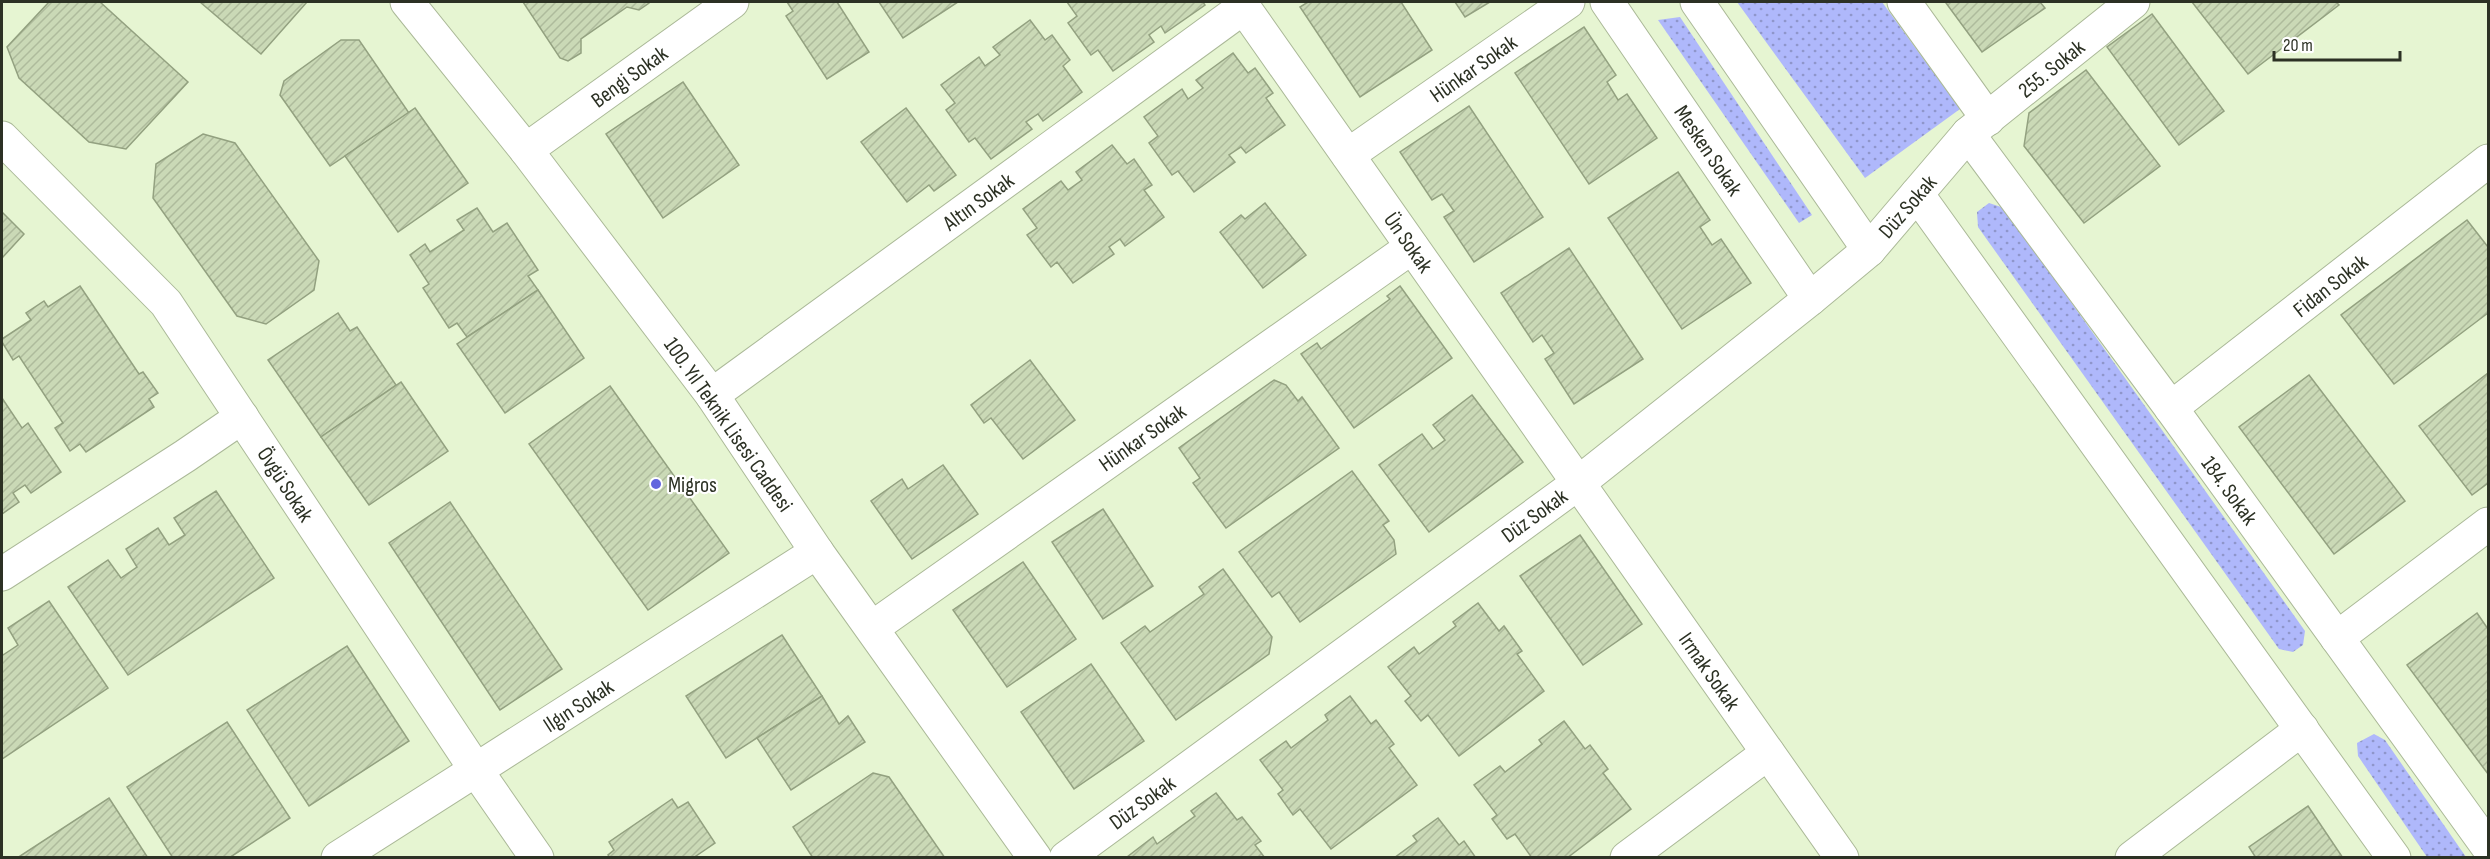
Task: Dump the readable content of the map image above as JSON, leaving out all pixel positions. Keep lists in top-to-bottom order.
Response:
{
  "streets": {
    "street": [
      "Hünkar Sokak",
      "255. Sokak",
      "Bengi Sokak",
      "Mesken Sokak",
      "Altın Sokak",
      "Düz Sokak",
      "Ün Sokak",
      "Fidan Sokak",
      "100. Yıl Teknik Lisesi Caddesi",
      "Övgü Sokak",
      "184. Sokak",
      "Irmak Sokak",
      "Ilgın Sokak"
    ]
  },
  "crossings": [
    ["Hünkar Sokak", "Ün Sokak"],
    ["Hünkar Sokak", "100. Yıl Teknik Lisesi Caddesi"],
    ["255. Sokak", "Düz Sokak"],
    ["255. Sokak", "184. Sokak"],
    ["Bengi Sokak", "100. Yıl Teknik Lisesi Caddesi"],
    ["Mesken Sokak", "Düz Sokak"],
    ["Altın Sokak", "Ün Sokak"],
    ["Altın Sokak", "100. Yıl Teknik Lisesi Caddesi"],
    ["Düz Sokak", "Ün Sokak"],
    ["Düz Sokak", "184. Sokak"],
    ["Düz Sokak", "Irmak Sokak"],
    ["Ün Sokak", "Irmak Sokak"],
    ["Fidan Sokak", "184. Sokak"],
    ["100. Yıl Teknik Lisesi Caddesi", "Ilgın Sokak"],
    ["Övgü Sokak", "Ilgın Sokak"]
  ],
  "places": ["Migros"],
  "scale_bar": "20 m"
}
